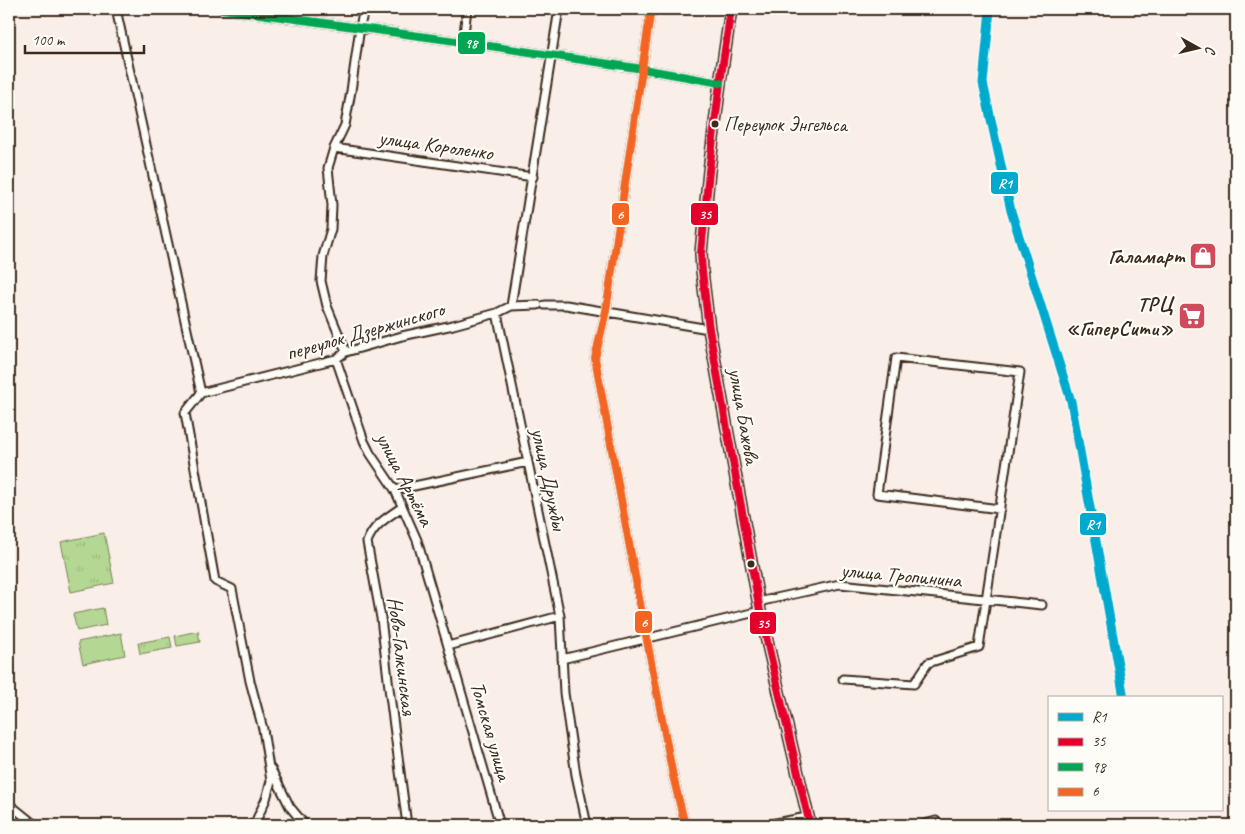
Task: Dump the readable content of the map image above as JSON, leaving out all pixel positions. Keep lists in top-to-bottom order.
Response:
{
  "streets": {
    "main road": ["улица Бажова"],
    "street": [
      "улица Короленко",
      "переулок Дзержинского",
      "улица Артёма",
      "улица Дружбы",
      "улица Тропинина",
      "Ново-Галкинская",
      "Томская улица"
    ]
  },
  "crossings": [
    ["переулок Дзержинского", "улица Бажова"],
    ["переулок Дзержинского", "улица Артёма"],
    ["переулок Дзержинского", "улица Дружбы"],
    ["улица Бажова", "улица Тропинина"],
    ["улица Артёма", "Ново-Галкинская"],
    ["улица Артёма", "Томская улица"],
    ["улица Дружбы", "улица Тропинина"]
  ],
  "places": {
    "other": ["Переулок Энгельса"],
    "shop": ["Галамарт"],
    "supermarket": ["ТРЦ «ГиперСити»"]
  },
  "lines": [
    "transit line R1",
    "transit line 35",
    "transit line 98",
    "transit line 6"
  ],
  "legend": [
    "R1",
    "35",
    "98",
    "6"
  ],
  "scale_bar": "100 m",
  "north": "right"
}
